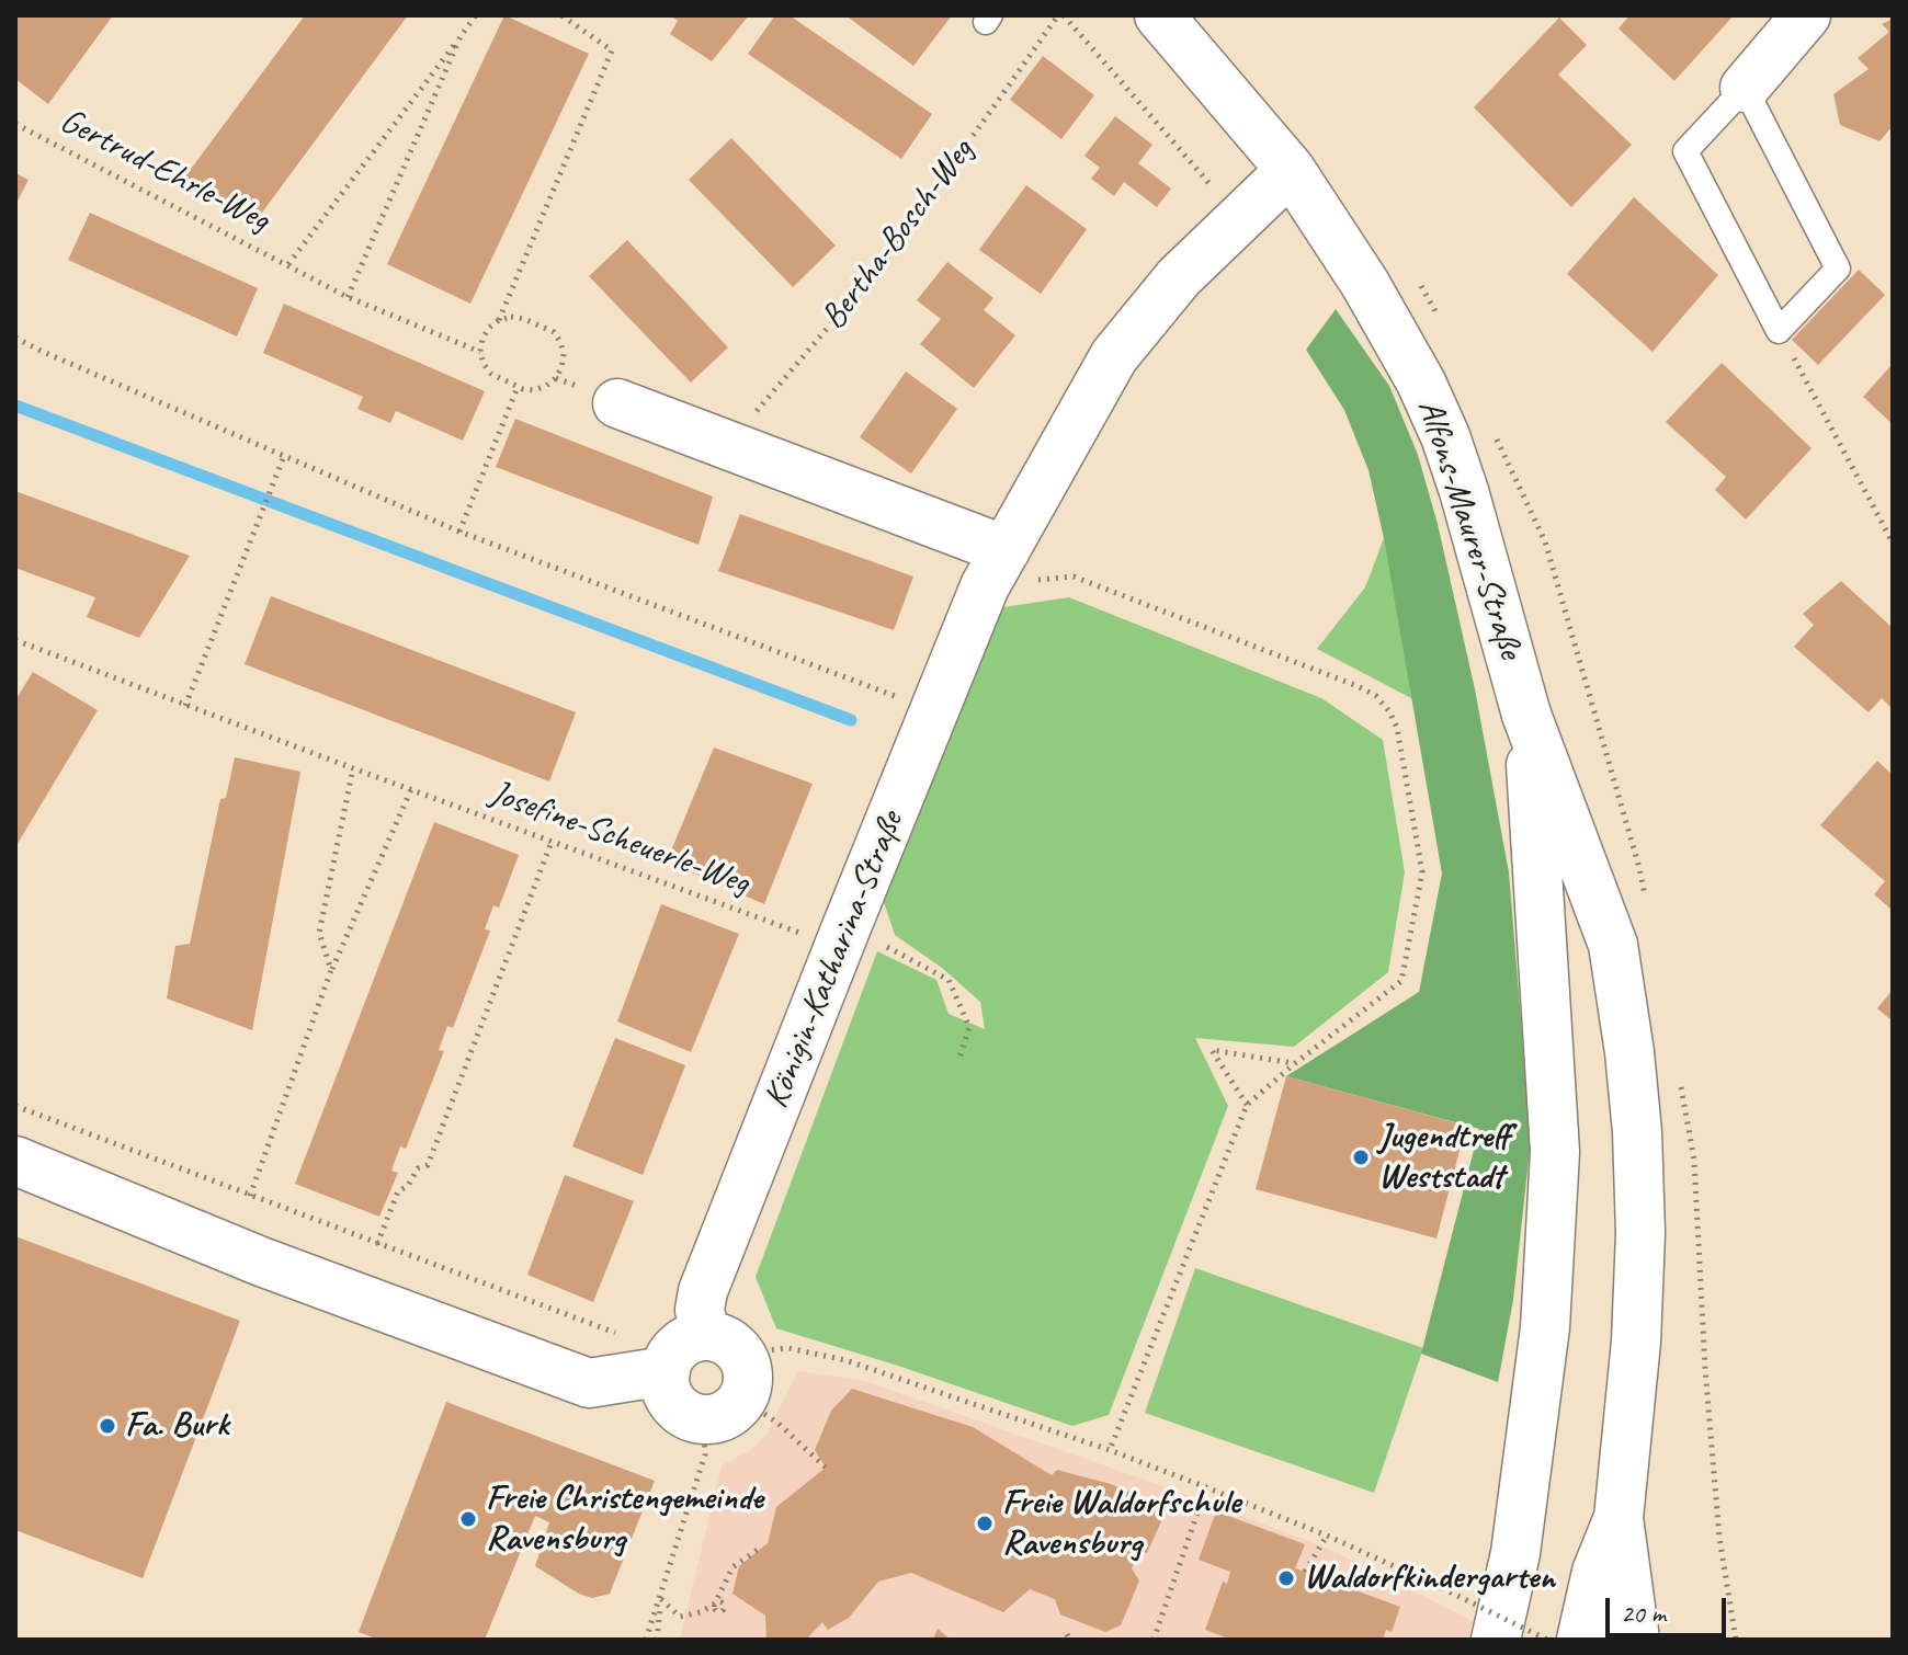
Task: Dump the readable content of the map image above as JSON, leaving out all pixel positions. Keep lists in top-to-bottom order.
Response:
{
  "streets": {
    "street": ["Alfons-Maurer-Straße", "Königin-Katharina-Straße"],
    "path": ["Gertrud-Ehrle-Weg", "Bertha-Bosch-Weg", "Josefine-Scheuerle-Weg"]
  },
  "crossings": [
    ["Josefine-Scheuerle-Weg", "Königin-Katharina-Straße"]
  ],
  "places": [
    "Jugendtreff Weststadt",
    "Fa. Burk",
    "Freie Christengemeinde Ravensburg",
    "Freie Waldorfschule Ravensburg",
    "Waldorfkindergarten"
  ],
  "scale_bar": "20 m"
}
